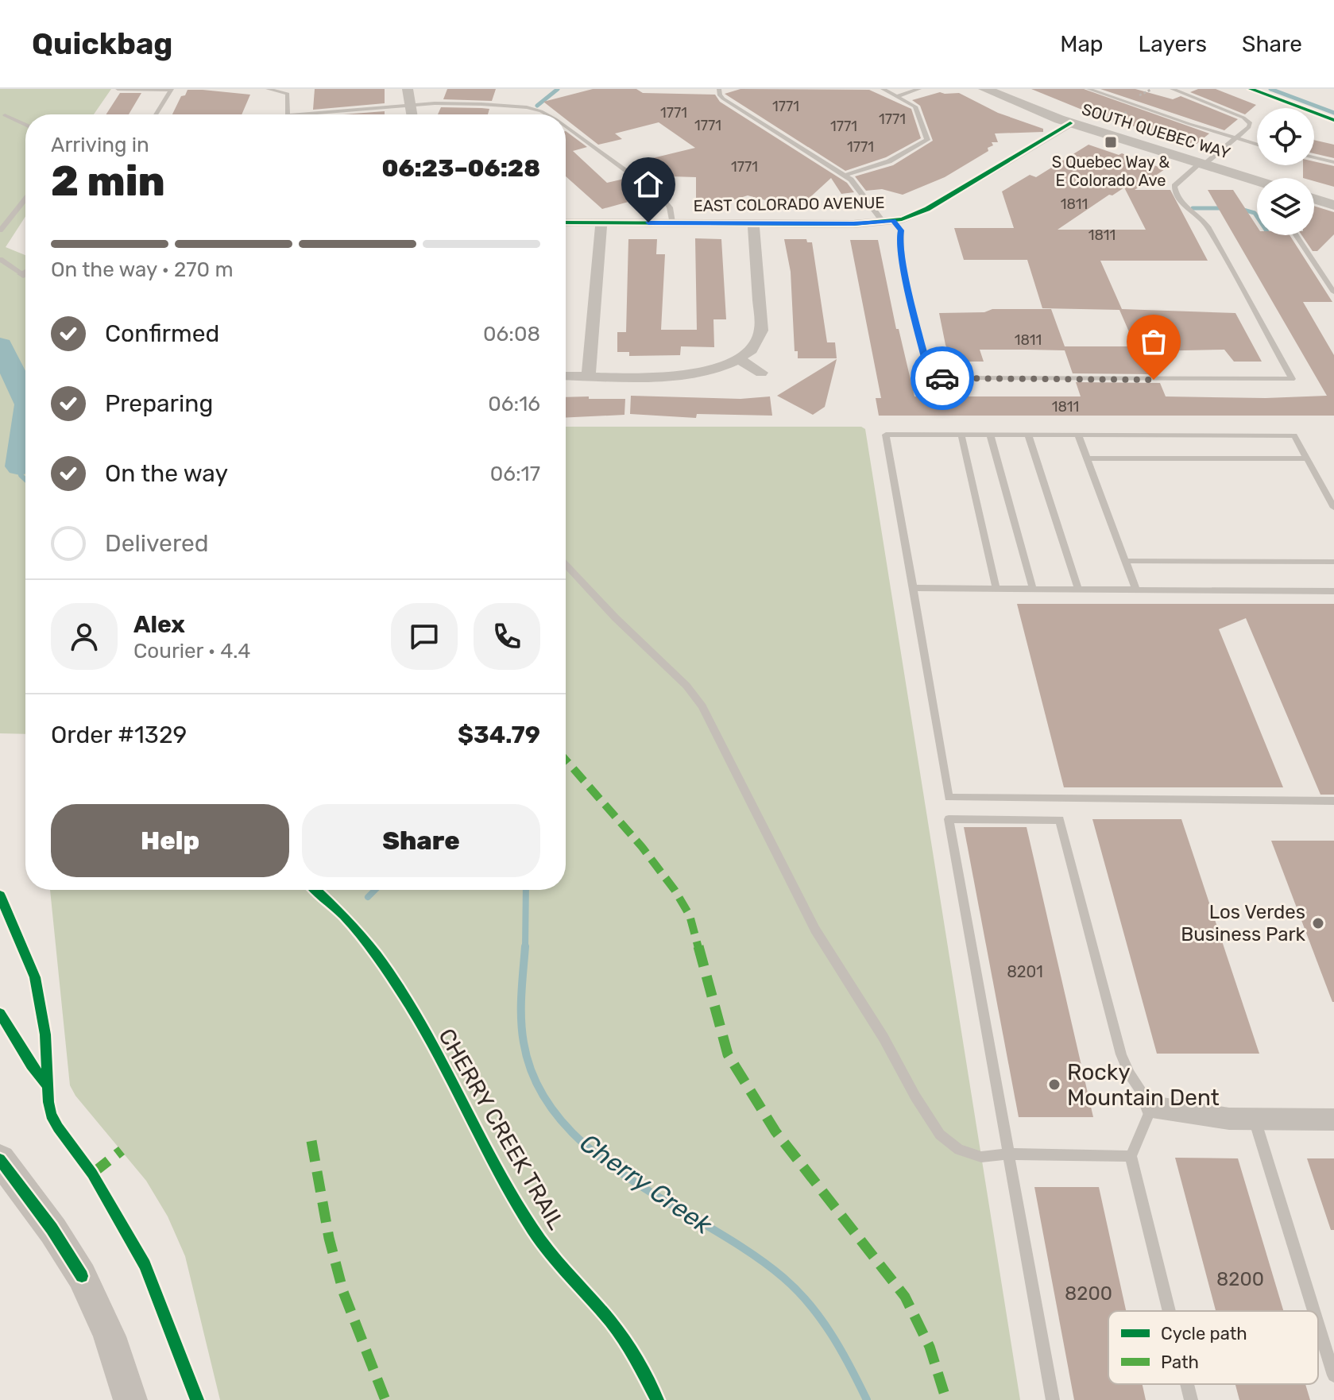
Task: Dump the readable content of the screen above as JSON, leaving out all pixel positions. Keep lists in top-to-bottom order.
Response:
{
  "streets": {
    "street": ["SOUTH QUEBEC WAY", "EAST COLORADO AVENUE"],
    "cycle path": ["CHERRY CREEK TRAIL"]
  },
  "crossings": [
    ["SOUTH QUEBEC WAY", "EAST COLORADO AVENUE"]
  ],
  "water": ["Cherry Creek"],
  "places": {
    "transit": ["S Quebec Way & E Colorado Ave"],
    "other": ["Los Verdes Business Park", "Rocky Mountain Dent"]
  },
  "house_numbers": [
    "1771",
    "1771",
    "1771",
    "1771",
    "1771",
    "1771",
    "1771",
    "1811",
    "1811",
    "1811",
    "1811",
    "8201",
    "8200",
    "8200"
  ],
  "legend": ["Cycle path", "Path"],
  "page": {
    "header": "Quickbag",
    "nav": ["Map", "Layers", "Share"],
    "heading": ["2 min", "Arriving in", "06:23–06:28"],
    "panel": [
      "Alex",
      "Courier · 4.4",
      "Order #1329",
      "$34.79"
    ],
    "bar": "On the way · 270 m",
    "list": [
      ["Confirmed", "06:08"],
      ["Preparing", "06:16"],
      ["On the way", "06:17"],
      "Delivered"
    ],
    "buttons": ["Help", "Share"]
  }
}
